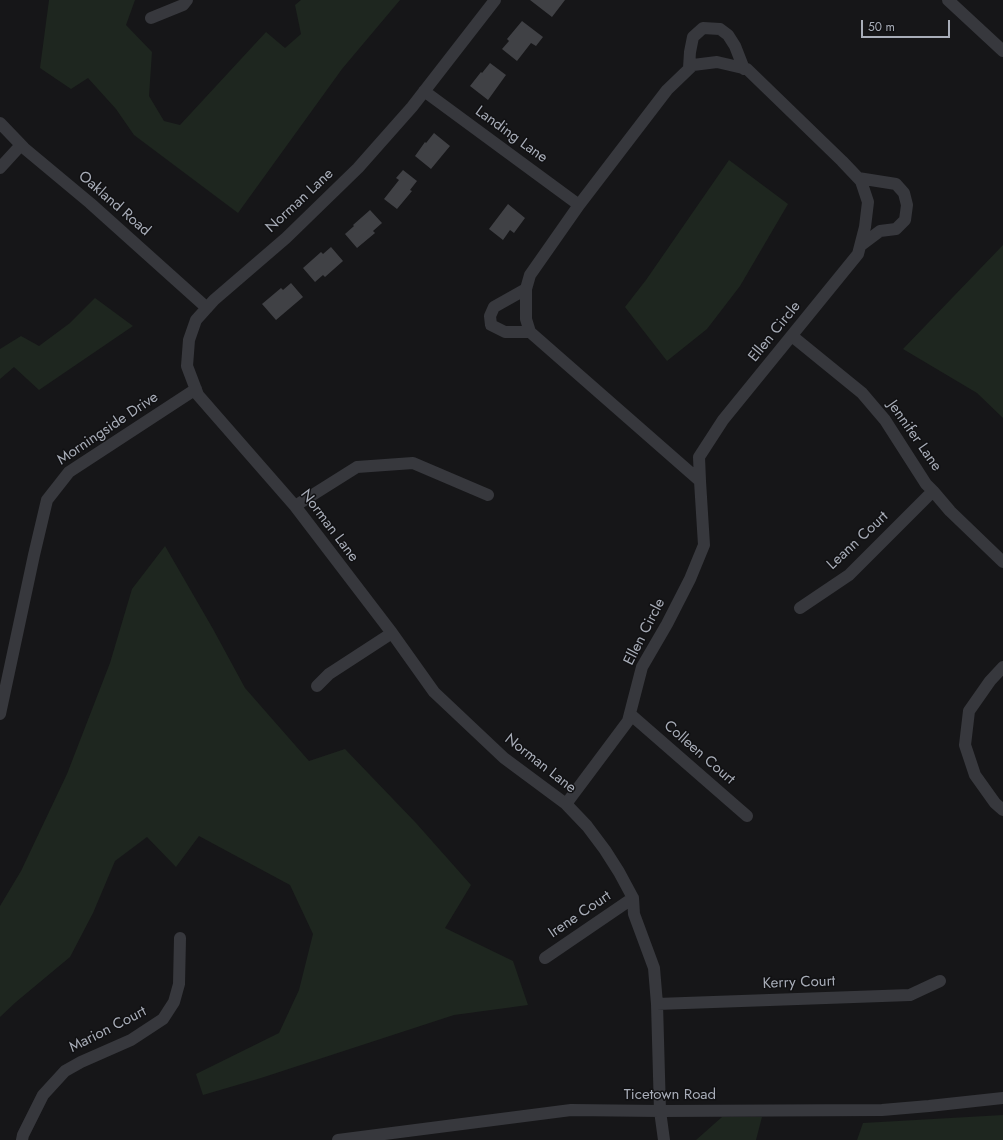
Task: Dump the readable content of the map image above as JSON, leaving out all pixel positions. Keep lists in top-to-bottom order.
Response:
{
  "streets": {
    "street": [
      "Landing Lane",
      "Norman Lane",
      "Oakland Road",
      "Ellen Circle",
      "Morningside Drive",
      "Jennifer Lane",
      "Leann Court",
      "Colleen Court",
      "Irene Court",
      "Kerry Court",
      "Marion Court",
      "Ticetown Road"
    ]
  },
  "crossings": [
    ["Landing Lane", "Norman Lane"],
    ["Norman Lane", "Oakland Road"],
    ["Norman Lane", "Ellen Circle"],
    ["Norman Lane", "Morningside Drive"],
    ["Norman Lane", "Irene Court"],
    ["Norman Lane", "Kerry Court"],
    ["Norman Lane", "Ticetown Road"],
    ["Ellen Circle", "Jennifer Lane"],
    ["Ellen Circle", "Colleen Court"],
    ["Jennifer Lane", "Leann Court"]
  ],
  "scale_bar": "50 m"
}
